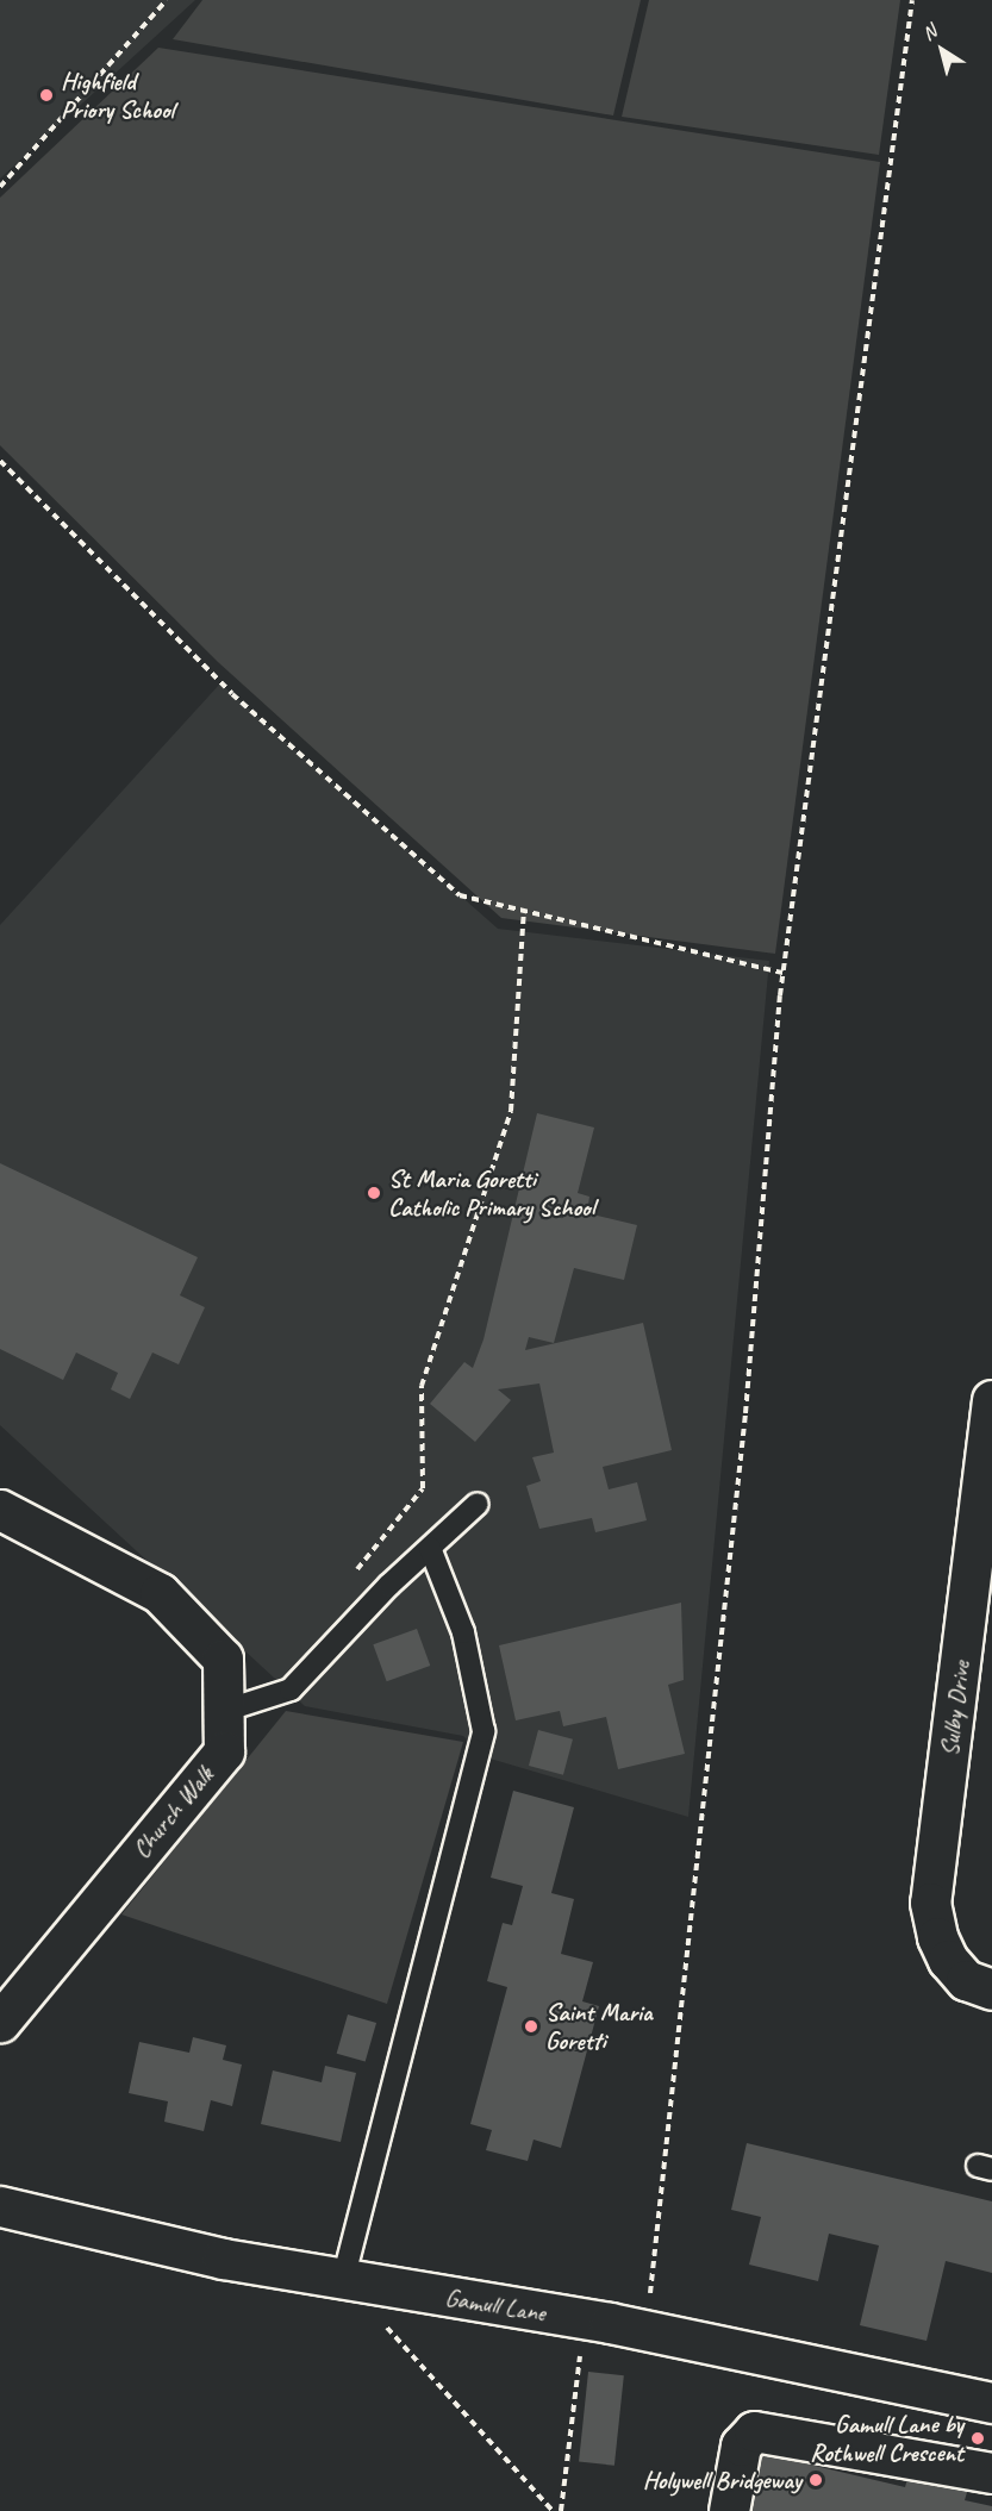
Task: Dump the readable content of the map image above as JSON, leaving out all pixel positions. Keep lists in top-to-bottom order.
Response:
{
  "streets": {
    "street": ["Sulby Drive", "Church Walk", "Gamull Lane"]
  },
  "places": [
    "Highfield Priory School",
    "St Maria Goretti Catholic Primary School",
    "Saint Maria Goretti",
    "Gamull Lane by Rothwell Crescent",
    "Holywell Bridgeway"
  ],
  "north": "top left"
}
